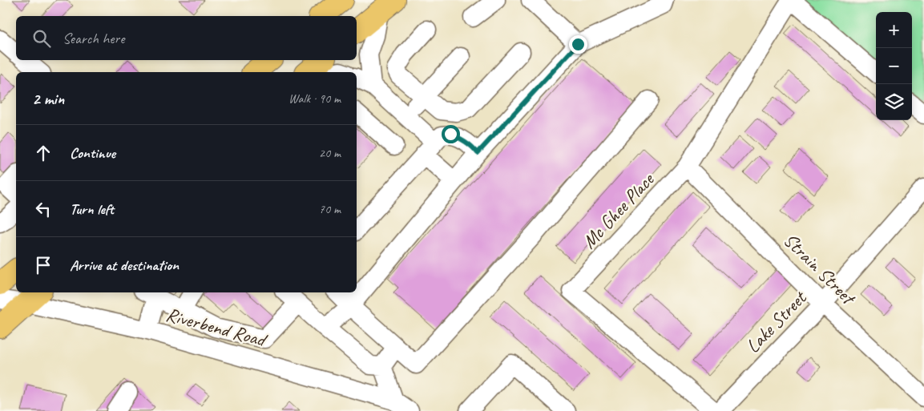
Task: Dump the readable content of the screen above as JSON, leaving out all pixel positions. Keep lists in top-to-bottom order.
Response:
{
  "streets": {
    "street": [
      "Mc Ghee Place",
      "Strain Street",
      "Lake Street",
      "Riverbend Road"
    ]
  },
  "crossings": [
    ["Mc Ghee Place", "Strain Street"],
    ["Strain Street", "Lake Street"]
  ],
  "page": {
    "map_buttons": ["+", "−"],
    "search": "Search here",
    "heading": ["2 min", "Walk · 90 m"],
    "list": [
      ["Continue", "20 m"],
      ["Turn left", "70 m"],
      "Arrive at destination"
    ]
  }
}
